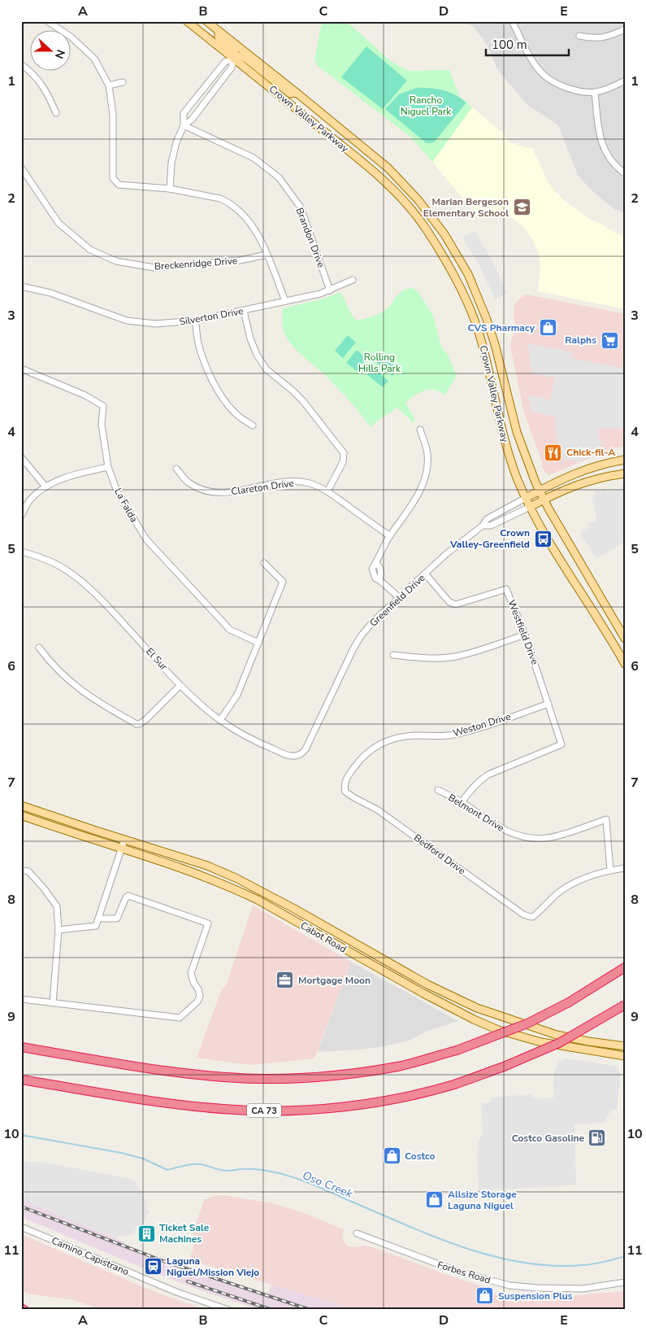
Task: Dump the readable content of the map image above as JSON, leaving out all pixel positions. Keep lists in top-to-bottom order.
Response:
{
  "streets": {
    "highway": ["CA 73"],
    "main road": ["Crown Valley Parkway", "Greenfield Drive", "Cabot Road"],
    "street": [
      "Brandon Drive",
      "Breckenridge Drive",
      "Silverton Drive",
      "Clareton Drive",
      "La Falda",
      "Westfield Drive",
      "El Sur",
      "Weston Drive",
      "Belmont Drive",
      "Bedford Drive",
      "Camino Capistrano",
      "Forbes Road"
    ]
  },
  "crossings": [
    ["Crown Valley Parkway", "Greenfield Drive"],
    ["Brandon Drive", "Silverton Drive"],
    ["Greenfield Drive", "Westfield Drive"],
    ["Greenfield Drive", "El Sur"],
    ["Westfield Drive", "Weston Drive"],
    ["Westfield Drive", "Belmont Drive"],
    ["Weston Drive", "Bedford Drive"],
    ["Belmont Drive", "Bedford Drive"]
  ],
  "water": ["Oso Creek"],
  "parks": ["Rancho Niguel Park", "Rolling Hills Park"],
  "places": {
    "school or university": ["Marian Bergeson Elementary School"],
    "shop": [
      "CVS Pharmacy",
      "Costco",
      "Allsize Storage Laguna Niguel",
      "Suspension Plus"
    ],
    "supermarket": ["Ralphs"],
    "restaurant": ["Chick-fil-A"],
    "bus stop": ["Crown Valley-Greenfield"],
    "office": ["Mortgage Moon"],
    "fuel station": ["Costco Gasoline"],
    "building": ["Ticket Sale Machines"],
    "station": ["Laguna Niguel/Mission Viejo"]
  },
  "scale_bar": "100 m",
  "north": "right",
  "grid": {
    "columns": [
      "A",
      "B",
      "C",
      "D",
      "E"
    ],
    "rows": [
      "1",
      "2",
      "3",
      "4",
      "5",
      "6",
      "7",
      "8",
      "9",
      "10",
      "11"
    ]
  }
}
